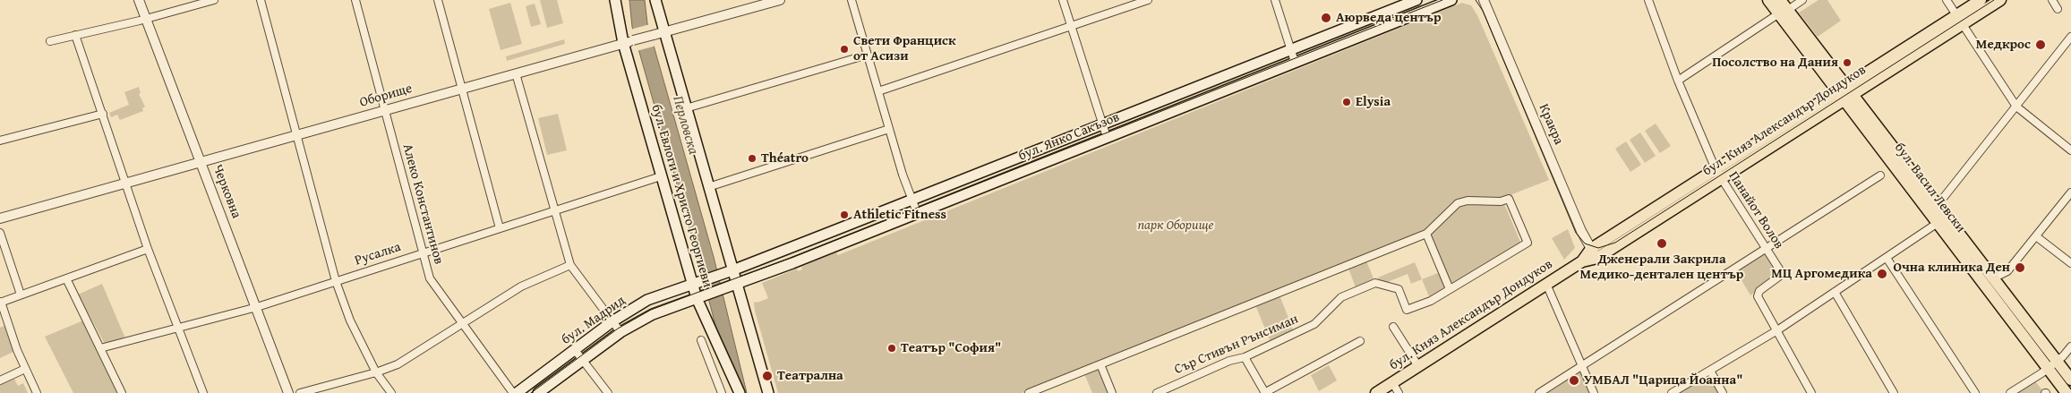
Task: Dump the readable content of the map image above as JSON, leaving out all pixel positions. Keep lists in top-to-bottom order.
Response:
{
  "streets": {
    "main road": [
      "бул. Княз Александър Дондуков",
      "бул. Янко Сакъзов",
      "бул. Васил Левски",
      "бул. Евлоги и Христо Георгиеви",
      "бул. Мадрид"
    ],
    "street": [
      "Оборище",
      "Кракра",
      "Черковна",
      "Алеко Константинов",
      "Панайот Волов",
      "Русалка",
      "Сър Стивън Рънсиман"
    ]
  },
  "crossings": [
    ["Оборище", "Черковна"],
    ["Оборище", "бул. Евлоги и Христо Георгиеви"],
    ["Оборище", "Алеко Константинов"],
    ["бул. Княз Александър Дондуков", "Кракра"],
    ["бул. Княз Александър Дондуков", "бул. Васил Левски"],
    ["бул. Княз Александър Дондуков", "Панайот Волов"],
    ["бул. Янко Сакъзов", "бул. Евлоги и Христо Георгиеви"],
    ["бул. Янко Сакъзов", "бул. Мадрид"],
    ["Черковна", "Русалка"],
    ["бул. Евлоги и Христо Георгиеви", "Русалка"],
    ["бул. Евлоги и Христо Георгиеви", "бул. Мадрид"],
    ["Алеко Константинов", "Русалка"]
  ],
  "water": ["Перловска"],
  "parks": ["парк Оборище"],
  "places": [
    "Аюрведа център",
    "Медкрос",
    "Свети Франциск от Асизи",
    "Посолство на Дания",
    "Elysia",
    "Théatro",
    "Athletic Fitness",
    "Дженерали Закрила Медико-дентален център",
    "Очна клиника Ден",
    "МЦ Аргомедика",
    "Театър \"София\"",
    "Театрална",
    "УМБАЛ \"Царица Йоанна\""
  ]
}
